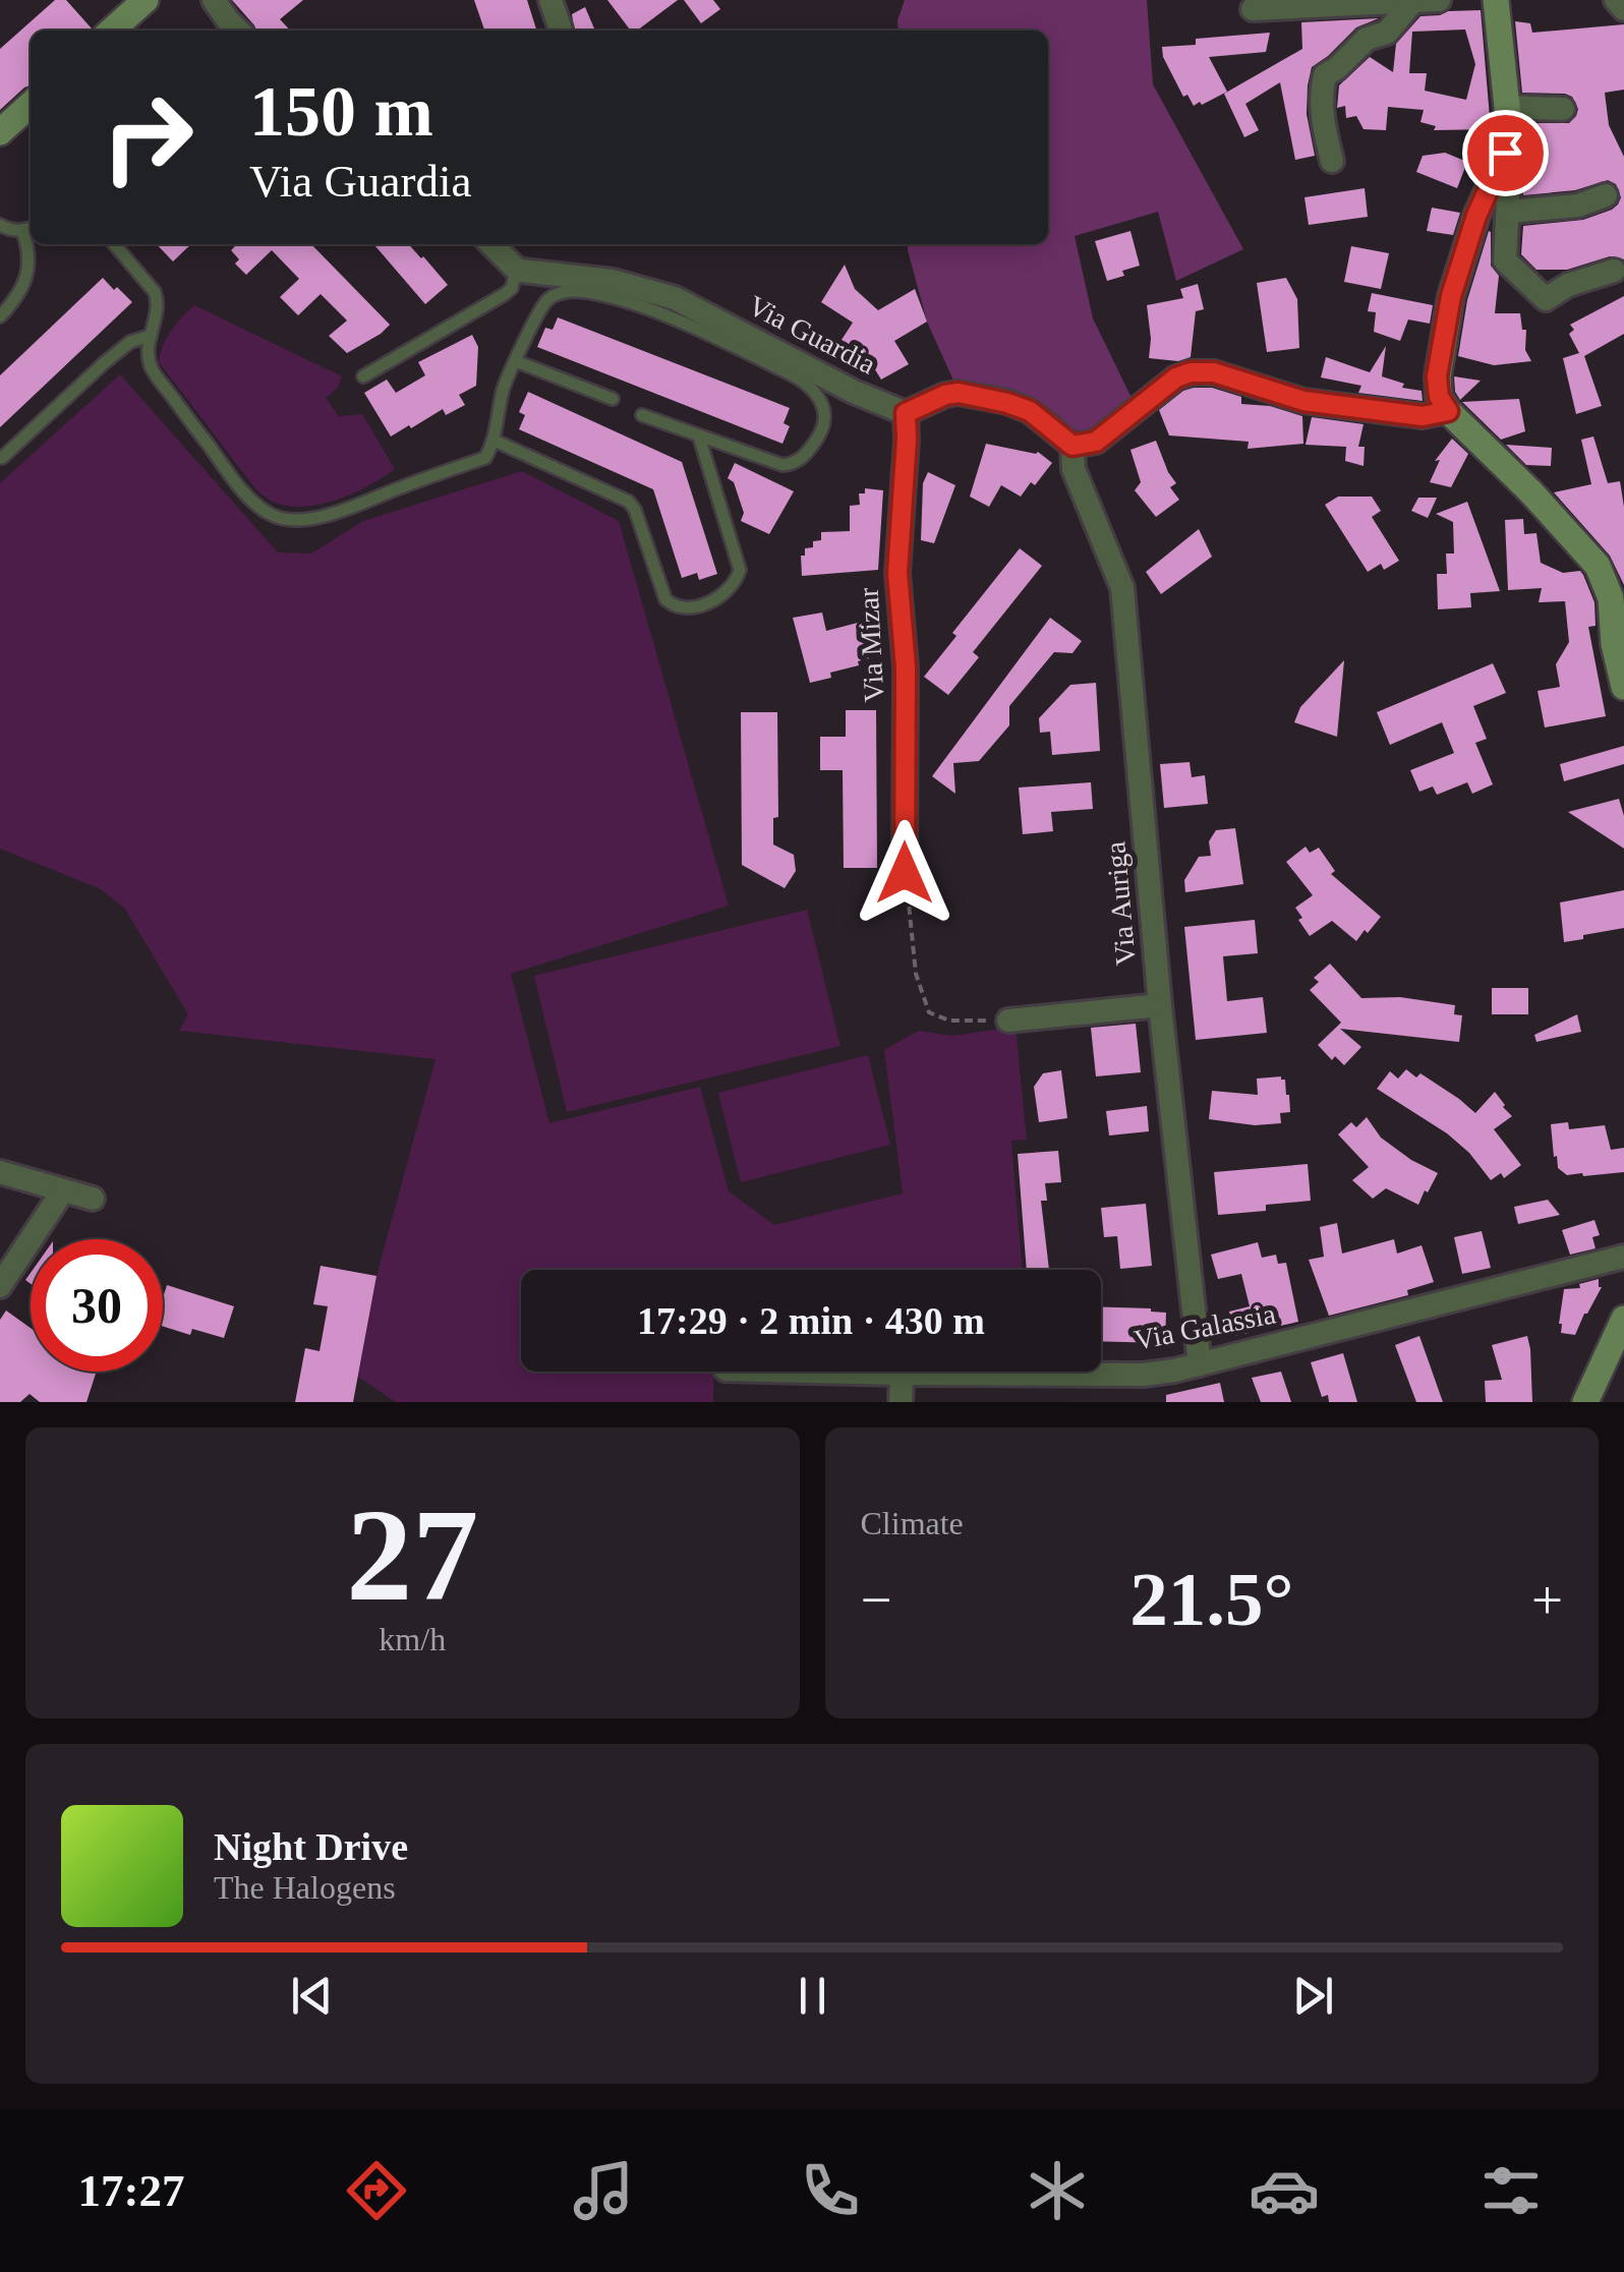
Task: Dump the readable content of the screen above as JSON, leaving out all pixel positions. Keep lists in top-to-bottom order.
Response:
{
  "streets": {
    "street": [
      "Via Guardia",
      "Via Mizar",
      "Via Auriga",
      "Via Galassia"
    ]
  },
  "crossings": [
    ["Via Guardia", "Via Mizar"],
    ["Via Auriga", "Via Galassia"]
  ],
  "page": {
    "turn": ["150 m", "Via Guardia"],
    "limit": "30",
    "trip": "17:29 · 2 min · 430 m",
    "tile": [
      ["27", "km/h"],
      "Climate"
    ],
    "heat": ["−", "21.5°", "+"],
    "song": ["Night Drive", "The Halogens"],
    "tabs": "17:27"
  }
}
